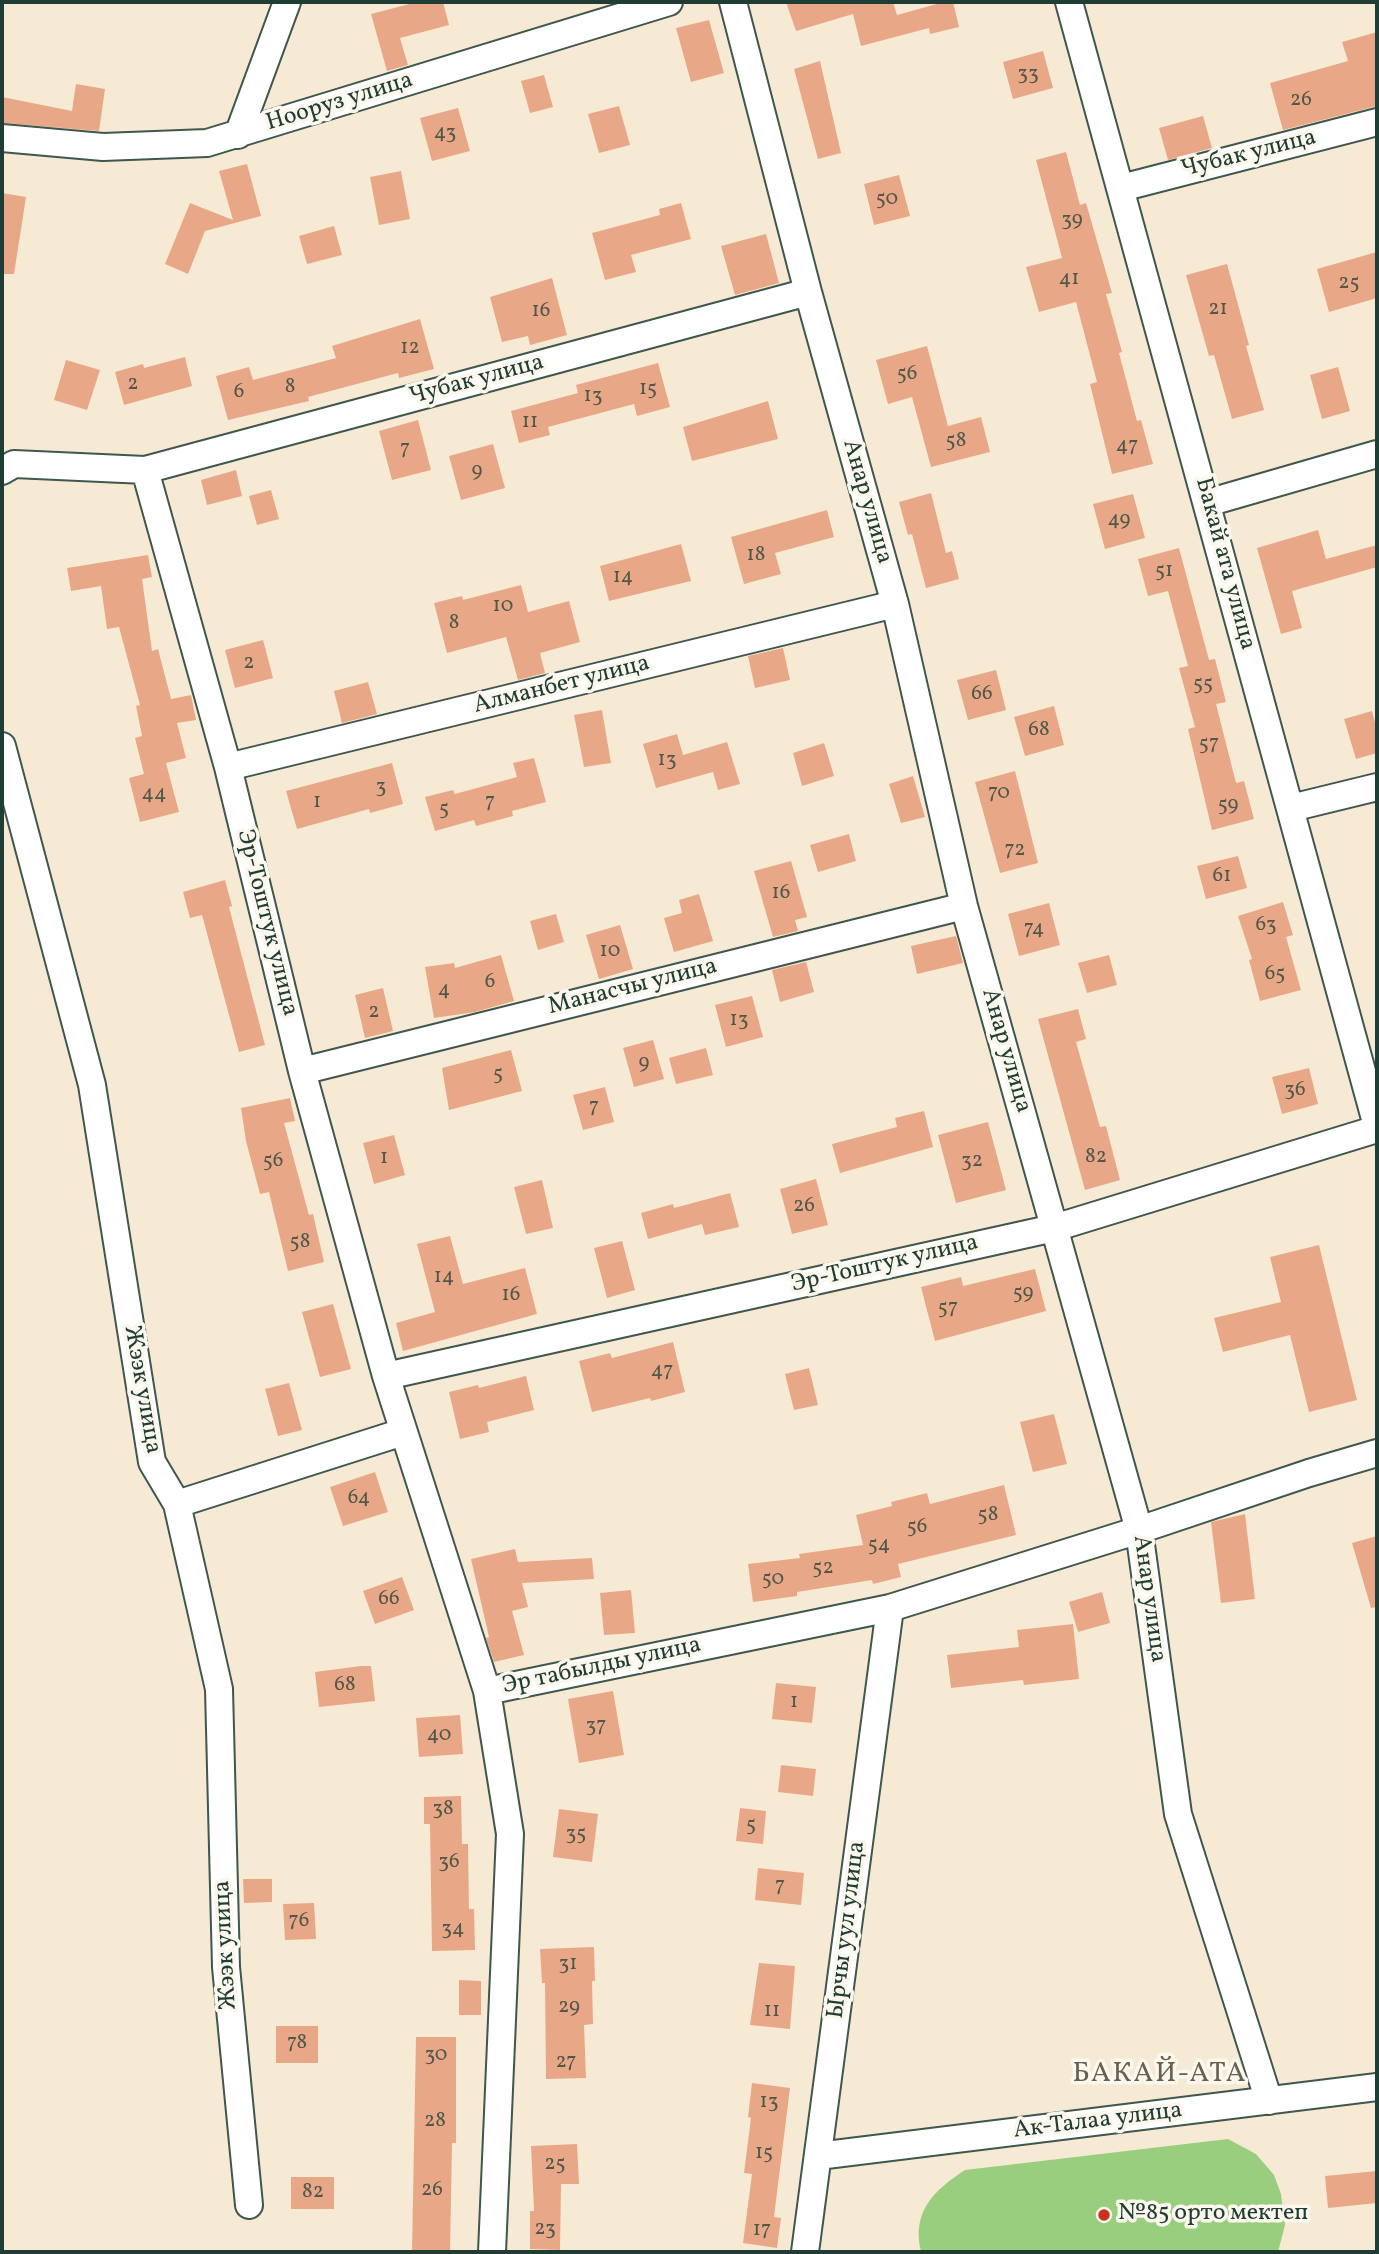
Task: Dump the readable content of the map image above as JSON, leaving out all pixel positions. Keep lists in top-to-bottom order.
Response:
{
  "streets": {
    "street": [
      "Нооруз улица",
      "Чубак улица",
      "Анар улица",
      "Бакай ата улица",
      "Алманбет улица",
      "Эр-Тоштук улица",
      "Манасчы улица",
      "Жээк улица",
      "Эр табылды улица",
      "Ырчы уул улица",
      "Ак-Талаа улица"
    ]
  },
  "crossings": [
    ["Чубак улица", "Анар улица"],
    ["Чубак улица", "Бакай ата улица"],
    ["Чубак улица", "Эр-Тоштук улица"],
    ["Анар улица", "Алманбет улица"],
    ["Анар улица", "Эр-Тоштук улица"],
    ["Анар улица", "Манасчы улица"],
    ["Анар улица", "Эр табылды улица"],
    ["Анар улица", "Ак-Талаа улица"],
    ["Бакай ата улица", "Эр-Тоштук улица"],
    ["Алманбет улица", "Эр-Тоштук улица"],
    ["Эр-Тоштук улица", "Манасчы улица"],
    ["Эр-Тоштук улица", "Эр табылды улица"],
    ["Эр табылды улица", "Ырчы уул улица"],
    ["Ырчы уул улица", "Ак-Талаа улица"]
  ],
  "districts": ["БАКАЙ-АТА"],
  "places": ["№85 орто мектеп"],
  "house_numbers": [
    "33",
    "26",
    "43",
    "50",
    "39",
    "41",
    "25",
    "21",
    "16",
    "12",
    "56",
    "2",
    "8",
    "15",
    "6",
    "13",
    "11",
    "58",
    "47",
    "7",
    "9",
    "49",
    "18",
    "51",
    "14",
    "10",
    "8",
    "2",
    "55",
    "66",
    "68",
    "57",
    "13",
    "3",
    "70",
    "44",
    "1",
    "7",
    "59",
    "5",
    "72",
    "61",
    "16",
    "63",
    "74",
    "10",
    "65",
    "6",
    "4",
    "2",
    "13",
    "9",
    "5",
    "36",
    "7",
    "82",
    "1",
    "56",
    "32",
    "26",
    "58",
    "14",
    "59",
    "16",
    "57",
    "47",
    "64",
    "58",
    "56",
    "54",
    "52",
    "50",
    "66",
    "68",
    "1",
    "37",
    "40",
    "38",
    "5",
    "35",
    "36",
    "7",
    "76",
    "34",
    "31",
    "29",
    "11",
    "78",
    "30",
    "27",
    "13",
    "28",
    "15",
    "25",
    "26",
    "82",
    "23",
    "17"
  ]
}
